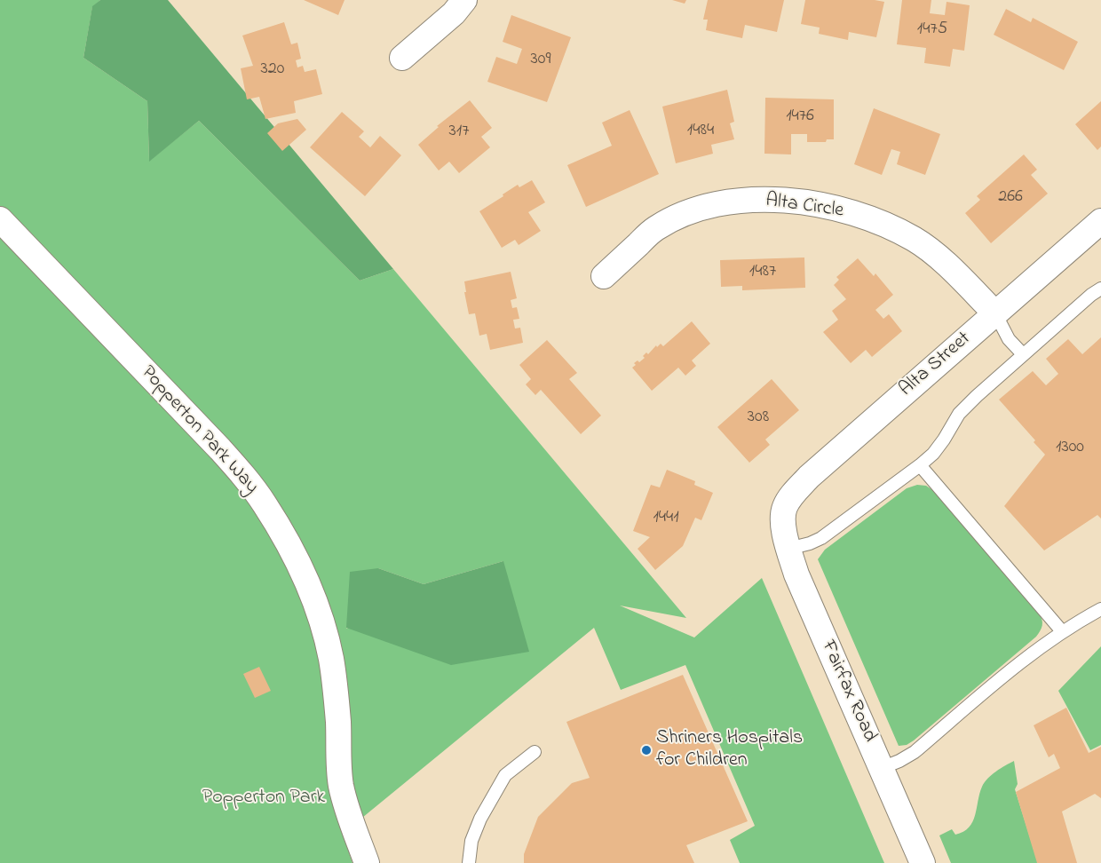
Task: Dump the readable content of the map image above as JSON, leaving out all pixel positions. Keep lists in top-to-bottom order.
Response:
{
  "streets": {
    "street": [
      "Alta Circle",
      "Alta Street",
      "Popperton Park Way",
      "Fairfax Road"
    ]
  },
  "crossings": [
    ["Alta Circle", "Alta Street"],
    ["Alta Street", "Fairfax Road"]
  ],
  "parks": ["Popperton Park"],
  "places": ["Shriners Hospitals for Children"],
  "house_numbers": [
    "1475",
    "309",
    "320",
    "1476",
    "1484",
    "317",
    "266",
    "1487",
    "308",
    "1300",
    "1441"
  ]
}
